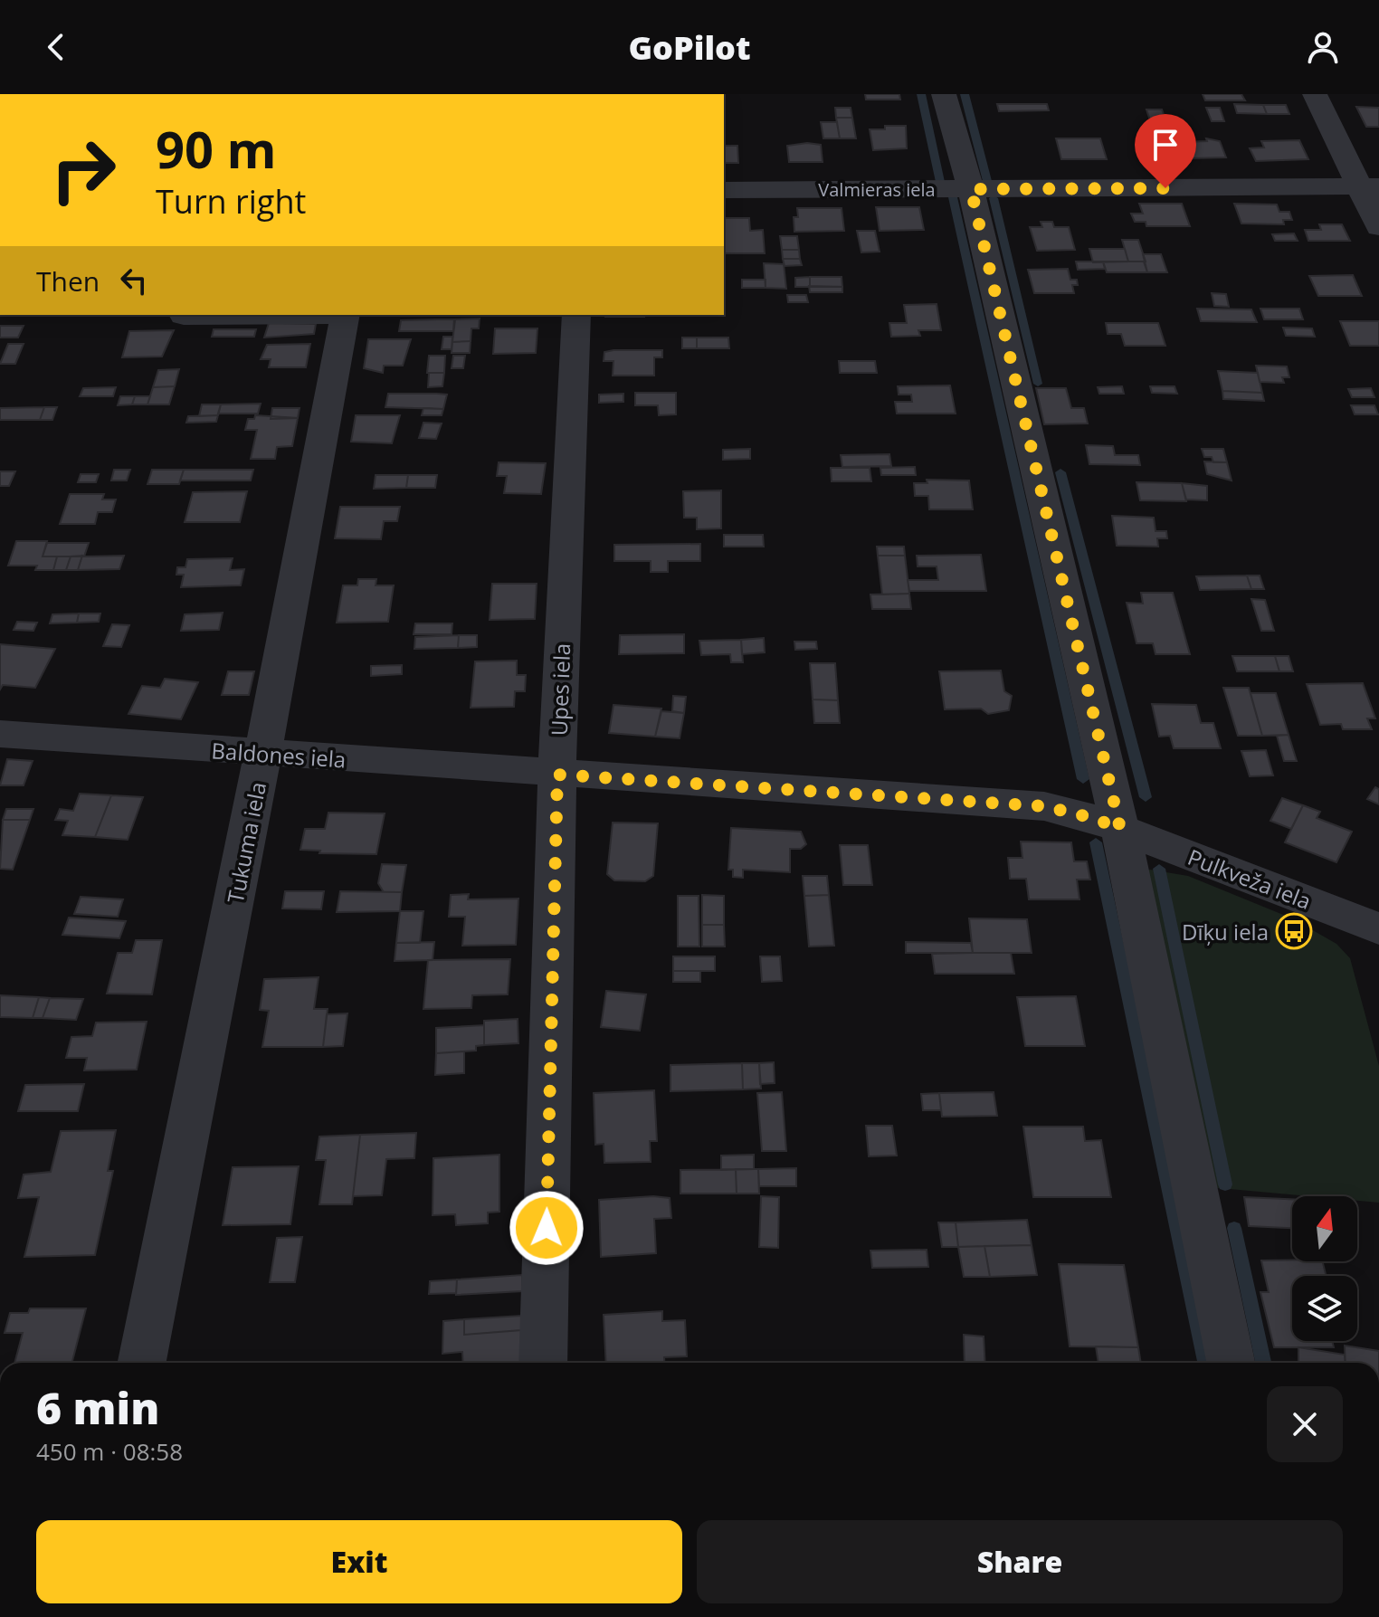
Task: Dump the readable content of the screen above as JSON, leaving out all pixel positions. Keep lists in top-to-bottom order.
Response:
{
  "streets": {
    "street": [
      "Valmieras iela",
      "Upes iela",
      "Baldones iela",
      "Tukuma iela",
      "Pulkveža iela"
    ]
  },
  "crossings": [
    ["Upes iela", "Baldones iela"],
    ["Baldones iela", "Tukuma iela"],
    ["Baldones iela", "Pulkveža iela"]
  ],
  "places": {
    "bus stop": ["Dīķu iela"]
  },
  "north": "top",
  "page": {
    "header": "GoPilot",
    "turn": ["90 m", "Turn right"],
    "then": "Then",
    "heading": ["6 min", "450 m · 08:58"],
    "buttons": ["Exit", "Share"]
  }
}
